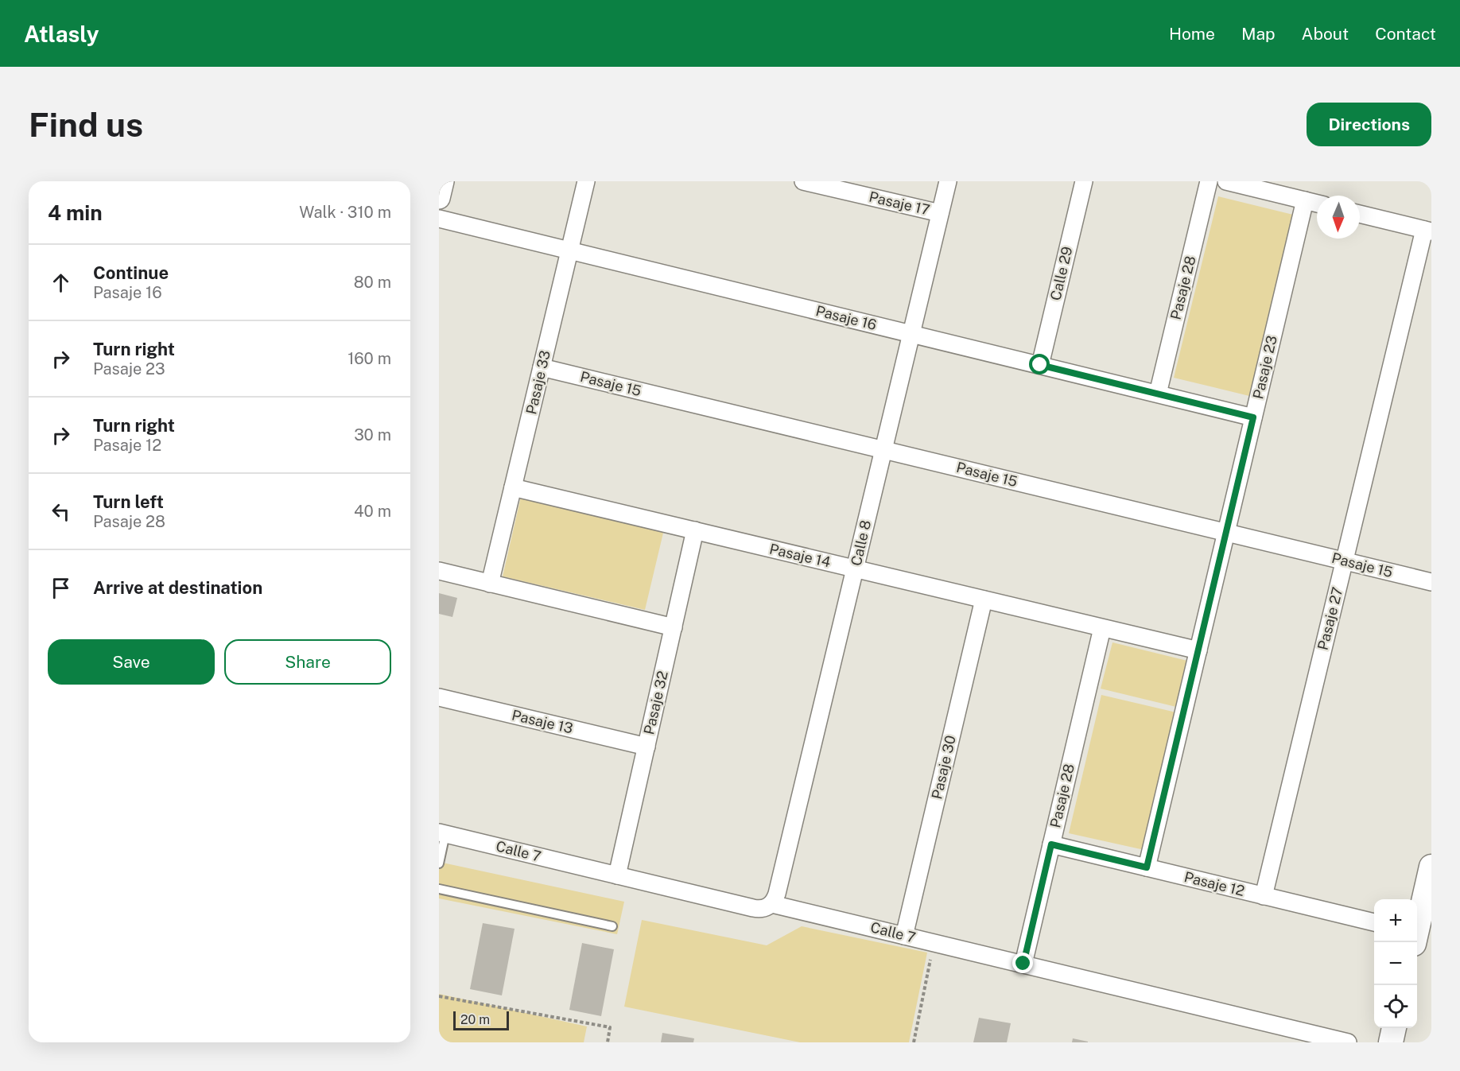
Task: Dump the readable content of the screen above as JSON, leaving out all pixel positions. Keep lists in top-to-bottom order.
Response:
{
  "streets": {
    "street": [
      "Pasaje 17",
      "Calle 29",
      "Pasaje 28",
      "Pasaje 16",
      "Pasaje 23",
      "Pasaje 33",
      "Pasaje 15",
      "Calle 8",
      "Pasaje 14",
      "Pasaje 27",
      "Pasaje 32",
      "Pasaje 13",
      "Pasaje 30",
      "Calle 7",
      "Pasaje 12"
    ]
  },
  "crossings": [
    ["Pasaje 17", "Calle 8"],
    ["Calle 29", "Pasaje 16"],
    ["Pasaje 28", "Pasaje 16"],
    ["Pasaje 28", "Pasaje 14"],
    ["Pasaje 28", "Calle 7"],
    ["Pasaje 28", "Pasaje 12"],
    ["Pasaje 16", "Pasaje 23"],
    ["Pasaje 16", "Pasaje 33"],
    ["Pasaje 16", "Calle 8"],
    ["Pasaje 23", "Pasaje 15"],
    ["Pasaje 23", "Pasaje 14"],
    ["Pasaje 23", "Pasaje 12"],
    ["Pasaje 33", "Pasaje 15"],
    ["Pasaje 33", "Pasaje 14"],
    ["Pasaje 15", "Calle 8"],
    ["Pasaje 15", "Pasaje 27"],
    ["Calle 8", "Pasaje 14"],
    ["Calle 8", "Calle 7"],
    ["Pasaje 14", "Pasaje 32"],
    ["Pasaje 14", "Pasaje 30"],
    ["Pasaje 27", "Pasaje 12"],
    ["Pasaje 32", "Pasaje 13"],
    ["Pasaje 32", "Calle 7"],
    ["Pasaje 30", "Calle 7"]
  ],
  "scale_bar": "20 m",
  "north": "bottom",
  "page": {
    "header": "Atlasly",
    "nav": [
      "Home",
      "Map",
      "About",
      "Contact"
    ],
    "buttons": [
      "Directions",
      ["Save", "Share"]
    ],
    "title": "Find us",
    "heading": ["4 min", "Walk · 310 m"],
    "list": [
      ["Continue", "Pasaje 16", "80 m"],
      ["Turn right", "Pasaje 23", "160 m"],
      ["Turn right", "Pasaje 12", "30 m"],
      ["Turn left", "Pasaje 28", "40 m"],
      "Arrive at destination"
    ],
    "map_buttons": ["+", "−"],
    "scale": "20 m"
  }
}
